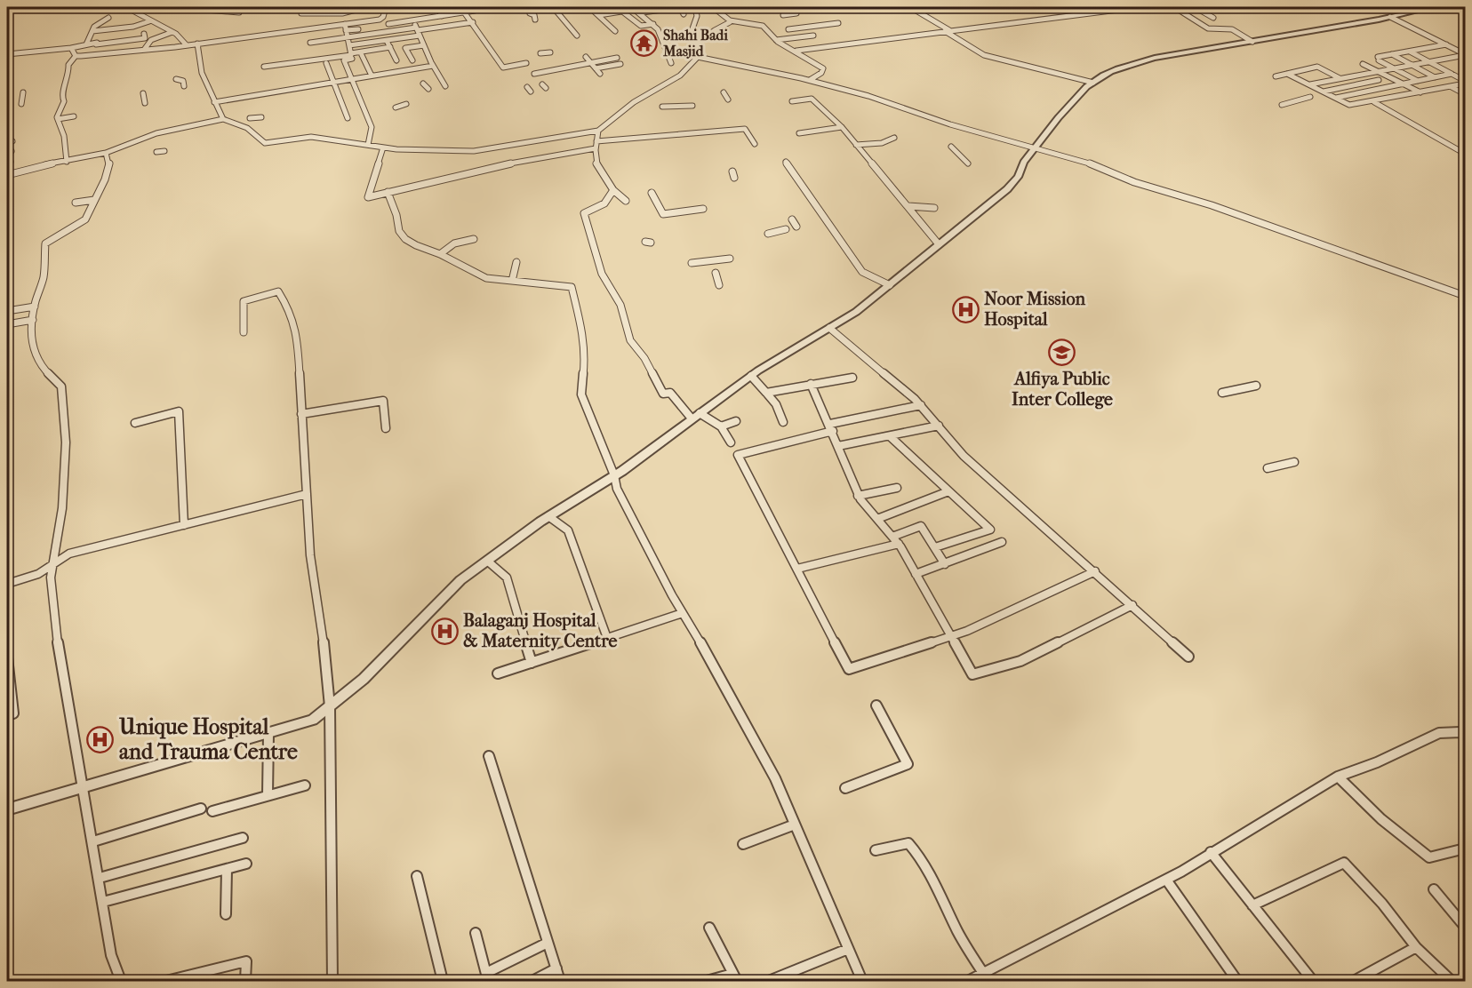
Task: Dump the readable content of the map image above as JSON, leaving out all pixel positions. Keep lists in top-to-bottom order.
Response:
{
  "places": {
    "temple": ["Shahi Badi Masjid"],
    "hospital": ["Noor Mission Hospital", "Balaganj Hospital & Maternity Centre", "Unique Hospital and Trauma Centre"],
    "school or university": ["Alfiya Public Inter College"]
  }
}
